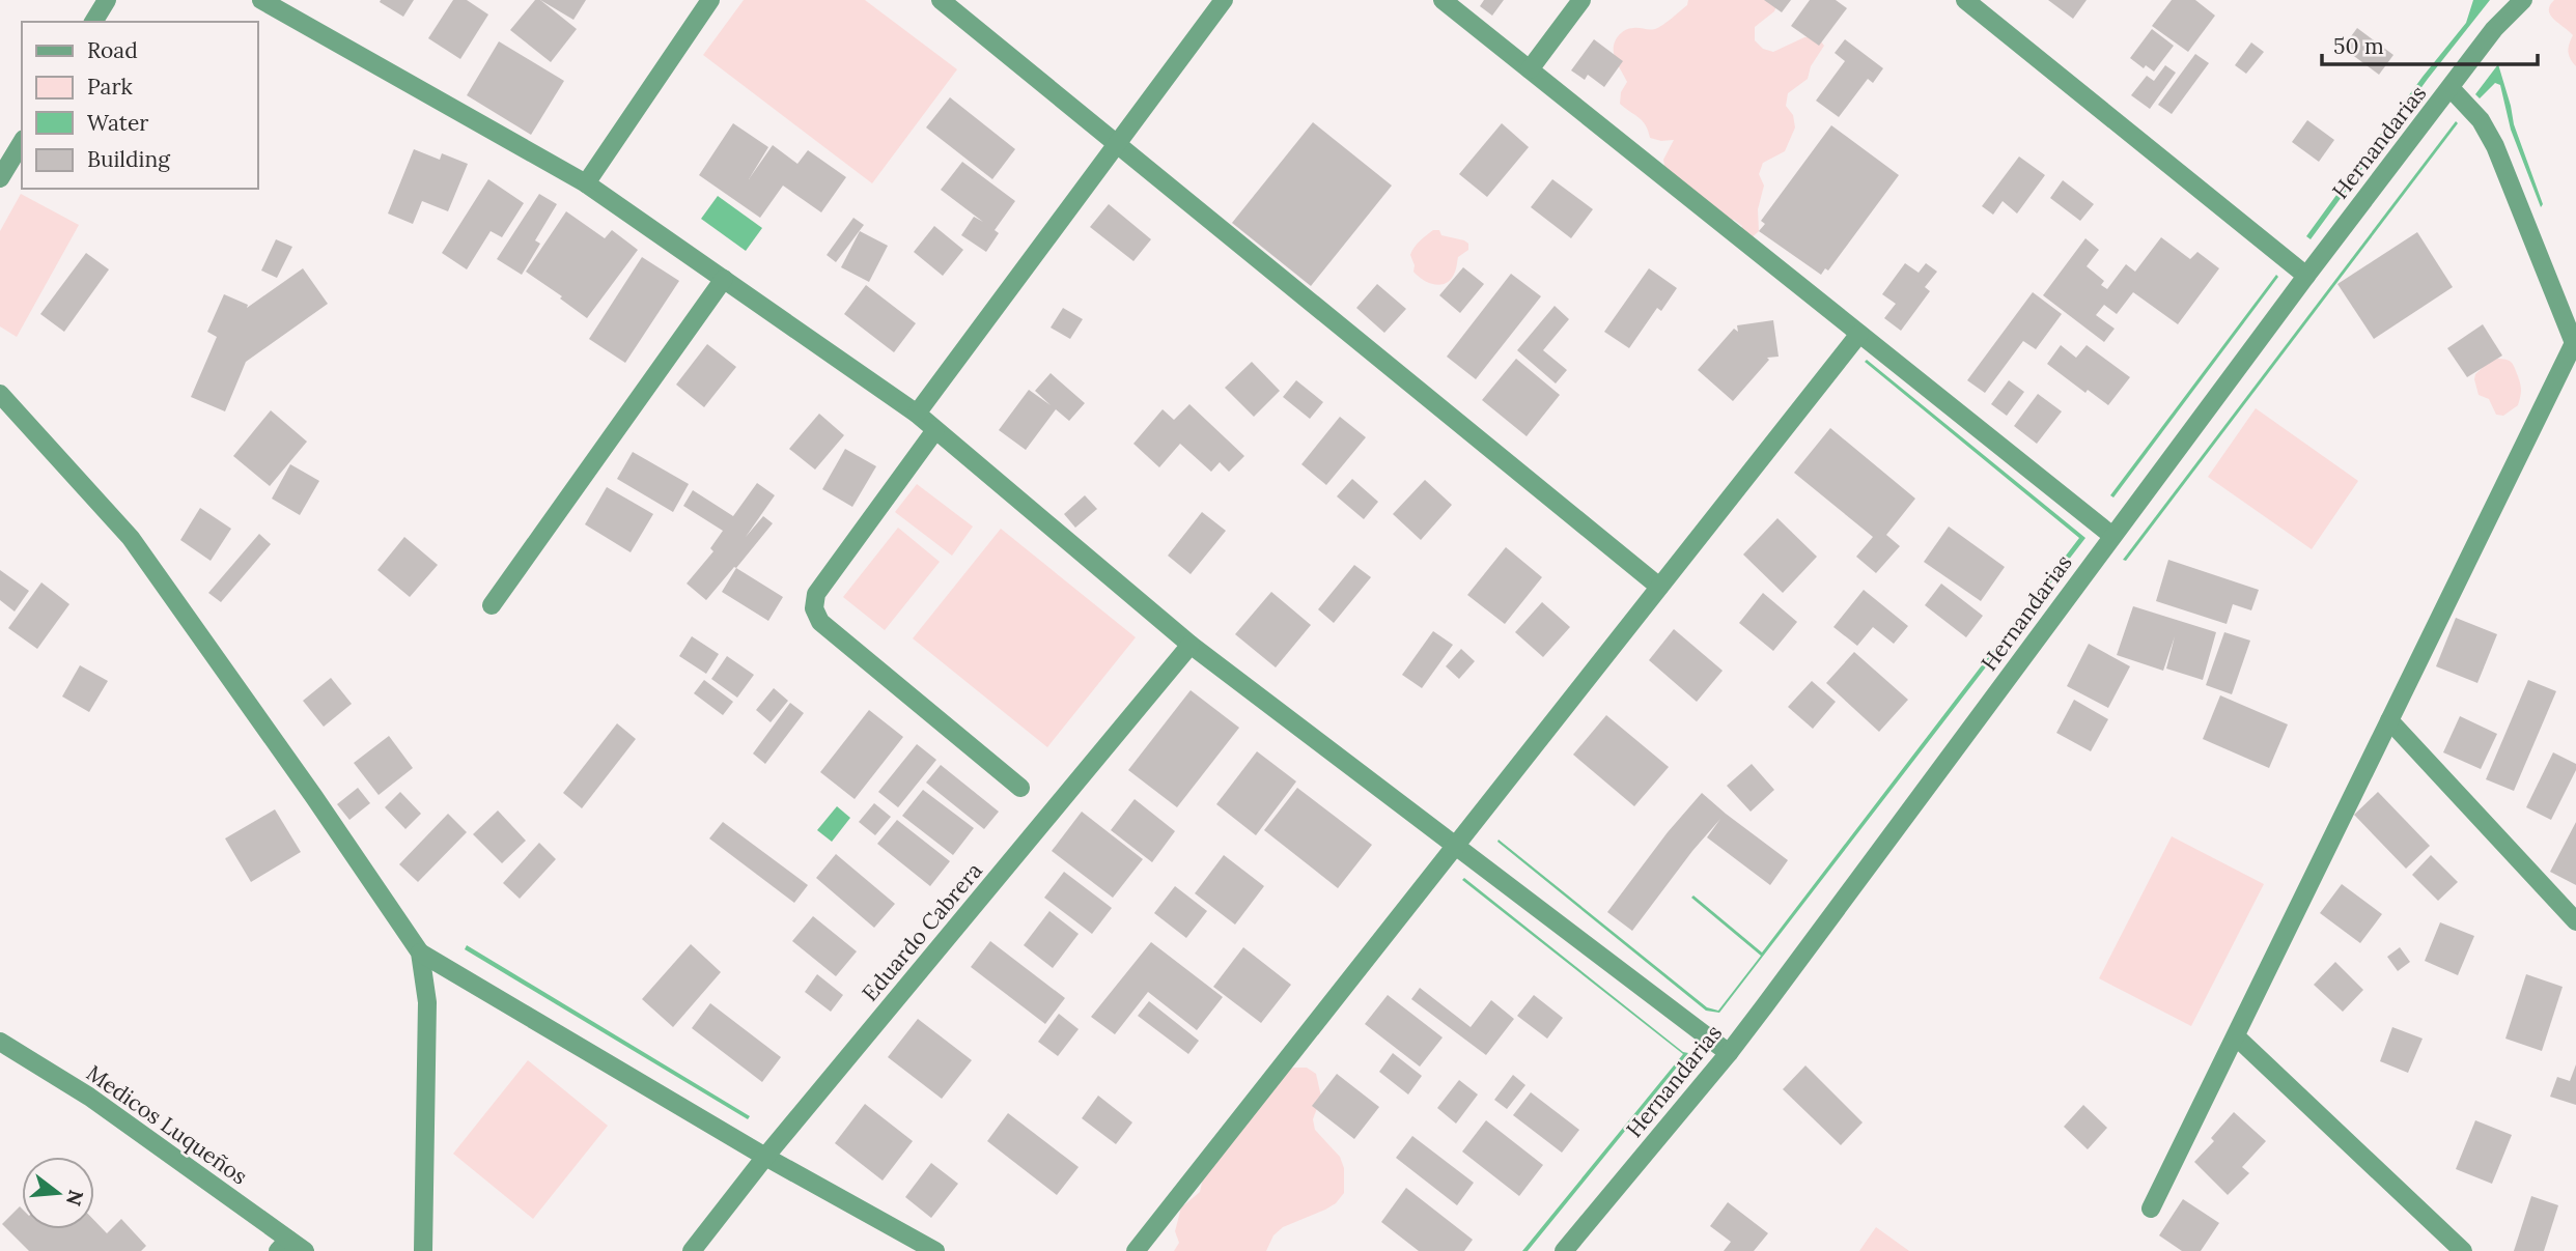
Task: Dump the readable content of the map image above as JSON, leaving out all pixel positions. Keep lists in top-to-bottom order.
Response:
{
  "streets": {
    "street": ["Hernandarias", "Eduardo Cabrera", "Medicos Luqueños"]
  },
  "legend": [
    "Road",
    "Park",
    "Water",
    "Building"
  ],
  "scale_bar": "50 m",
  "north": "right"
}
